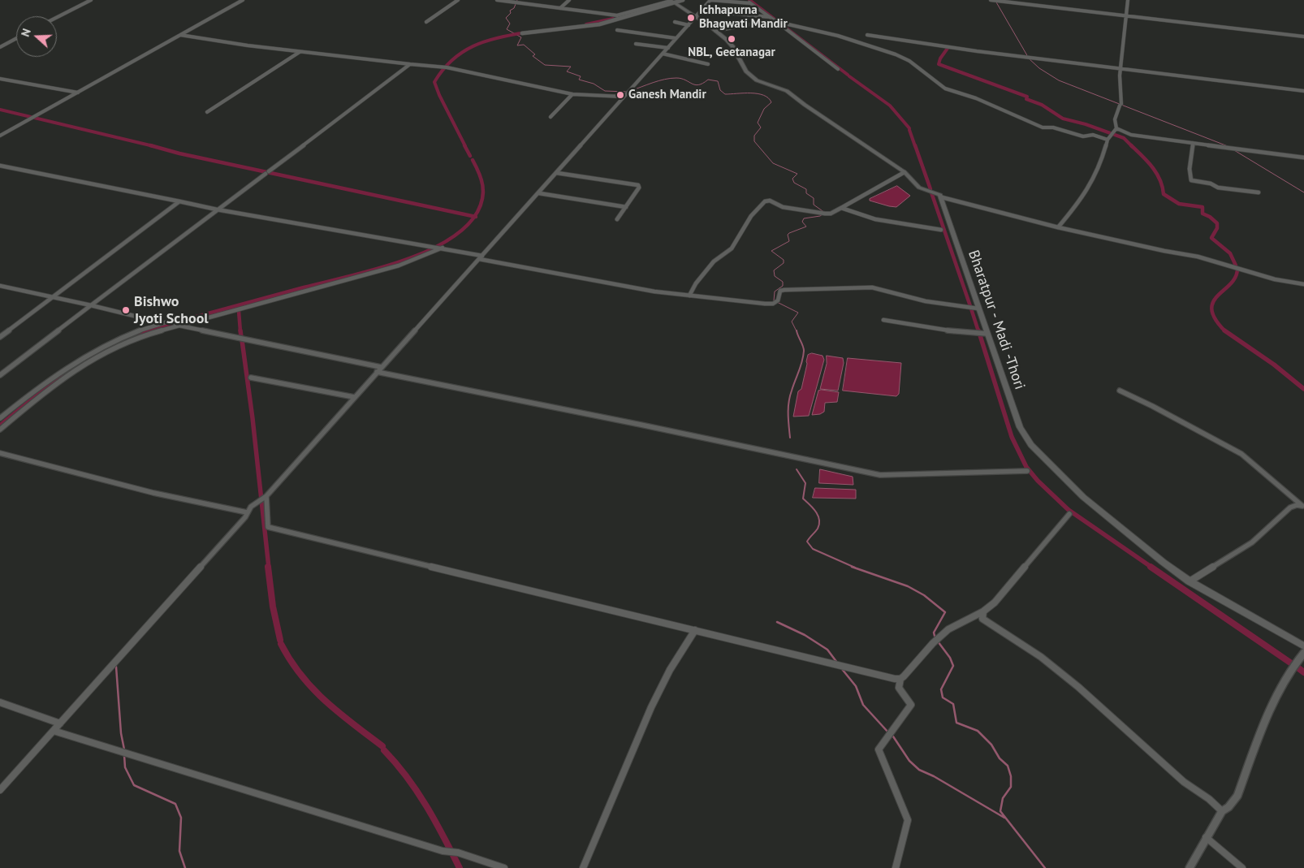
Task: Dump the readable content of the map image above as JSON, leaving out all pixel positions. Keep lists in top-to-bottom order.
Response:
{
  "streets": {
    "main road": ["Bharatpur - Madi -Thori"]
  },
  "places": [
    "Ichhapurna Bhagwati Mandir",
    "NBL, Geetanagar",
    "Ganesh Mandir",
    "Bishwo Jyoti School"
  ],
  "north": "left"
}
